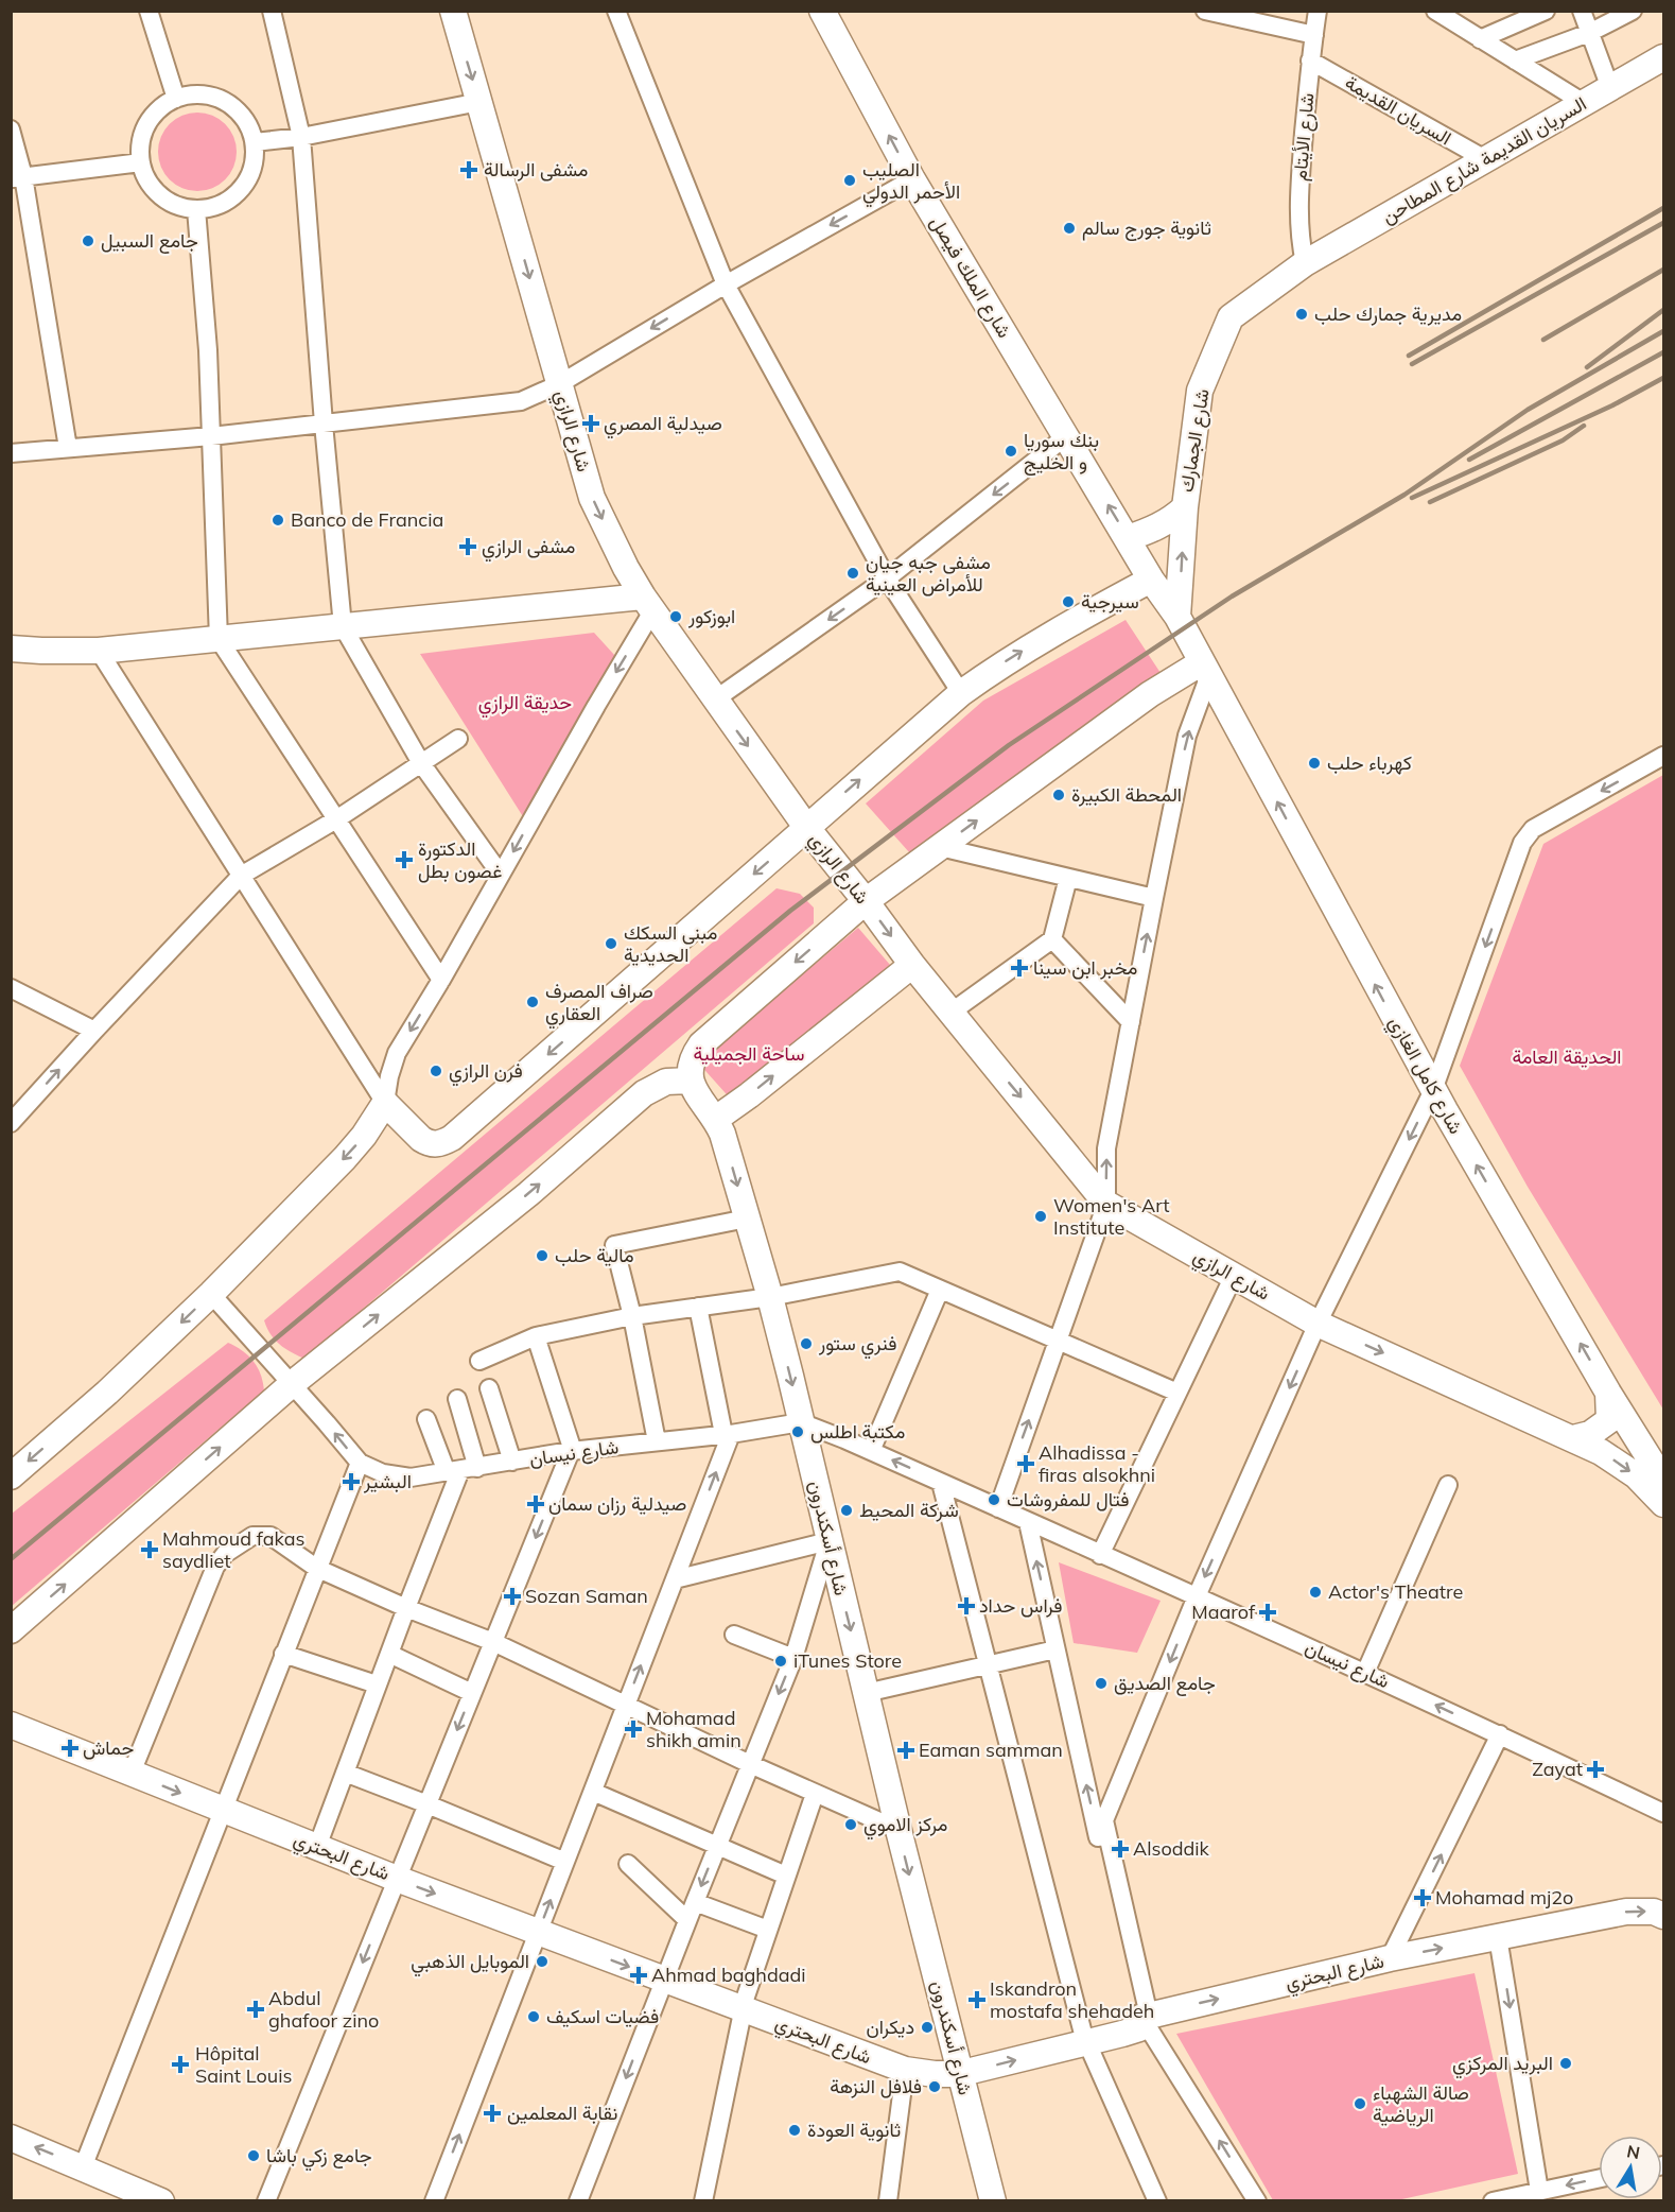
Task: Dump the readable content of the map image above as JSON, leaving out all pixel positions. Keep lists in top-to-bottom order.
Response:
{
  "streets": {
    "main road": [
      "السريان القديمة شارع المطاحن",
      "شارع الملك فيصل",
      "شارع الرازي",
      "شارع الجمارك",
      "شارع كامل الغازي",
      "شارع أسكندرون",
      "شارع البحتري"
    ],
    "street": ["السريان القديمة", "شارع الأيتام", "شارع نيسان"]
  },
  "crossings": [
    ["السريان القديمة", "شارع الأيتام"],
    ["السريان القديمة", "السريان القديمة شارع المطاحن"],
    ["شارع الأيتام", "السريان القديمة شارع المطاحن"],
    ["شارع الأيتام", "شارع الجمارك"],
    ["السريان القديمة شارع المطاحن", "شارع الجمارك"],
    ["شارع الملك فيصل", "شارع كامل الغازي"],
    ["شارع نيسان", "شارع أسكندرون"],
    ["شارع أسكندرون", "شارع البحتري"]
  ],
  "one_way": [
    "شارع الملك فيصل",
    "شارع الرازي",
    "شارع كامل الغازي",
    "شارع أسكندرون",
    "شارع البحتري"
  ],
  "parks": ["حديقة الرازي", "ساحة الجميلية", "الحديقة العامة"],
  "places": {
    "health": [
      "مشفى الرسالة",
      "صيدلية المصري",
      "مشفى الرازي",
      "الدكتورة غصون بطل",
      "مخبر ابن سينا",
      "Alhadissa - firas alsokhni",
      "البشير",
      "صيدلية رزان سمان",
      "Mahmoud fakas saydliet",
      "Sozan Saman",
      "فراس حداد",
      "Maarof",
      "Mohamad shikh amin",
      "حماش",
      "Eaman samman",
      "Zayat",
      "Alsoddik",
      "Mohamad mj2o",
      "Ahmad baghdadi",
      "Iskandron mostafa shehadeh",
      "Abdul ghafoor zino",
      "Hôpital Saint Louis",
      "نقابة المعلمين"
    ],
    "other": [
      "الصليب الأحمر الدولي",
      "ثانوية جورج سالم",
      "جامع السبيل",
      "مديرية جمارك حلب",
      "بنك سوريا و الخليج",
      "Banco de Francia",
      "مشفى جبه جيان للأمراض العينية",
      "سيرجية",
      "ابوزكور",
      "كهرباء حلب",
      "المحطة الكبيرة",
      "مبنى السكك الحديدية",
      "صراف المصرف العقاري",
      "فرن الرازي",
      "Women's Art Institute",
      "مالية حلب",
      "فنري ستور",
      "مكتبة اطلس",
      "فتال للمفروشات",
      "شركة المحيط",
      "Actor's Theatre",
      "iTunes Store",
      "جامع الصديق",
      "مركز الاموي",
      "الموبايل الذهبي",
      "فضيات اسكيف",
      "ديكران",
      "البريد المركزي",
      "فلافل النزهة",
      "صالة الشهباء الرياضية",
      "ثانوية العودة",
      "جامع زكي باشا"
    ]
  },
  "north": "top"
}
